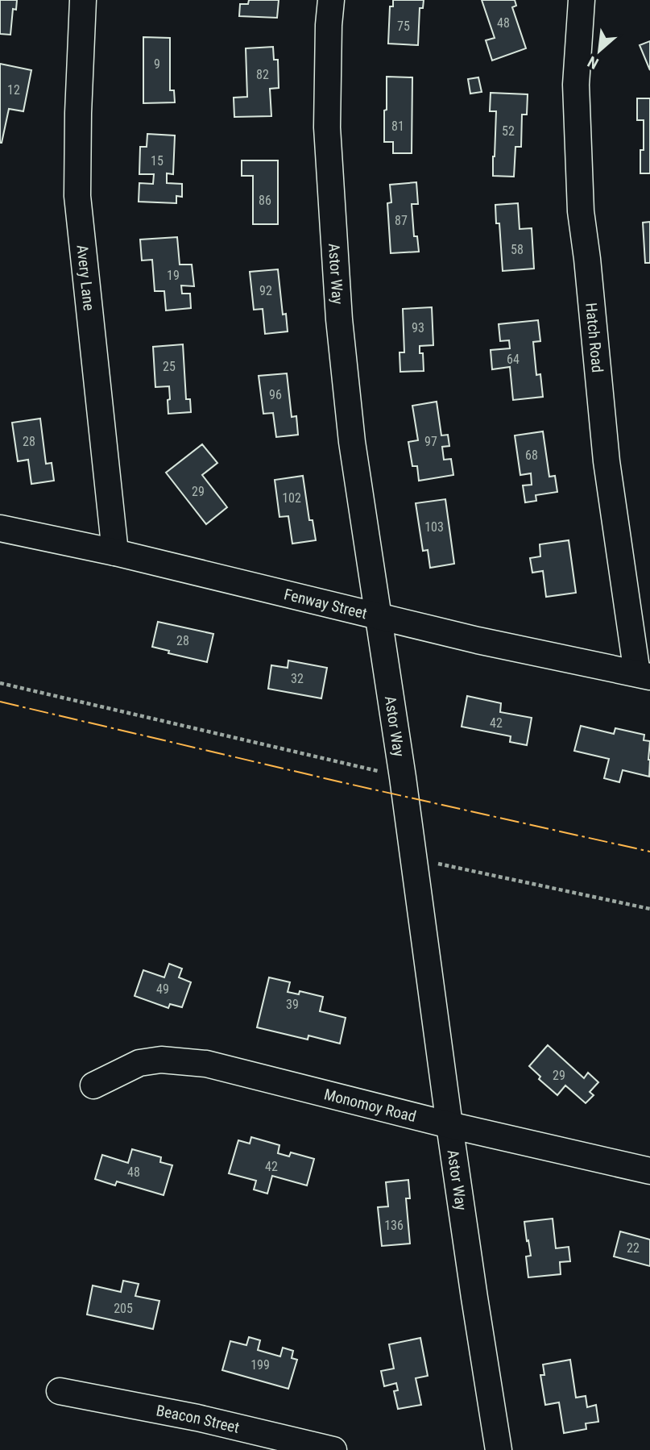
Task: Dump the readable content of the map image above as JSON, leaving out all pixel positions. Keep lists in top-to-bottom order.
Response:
{
  "streets": {
    "street": [
      "Astor Way",
      "Avery Lane",
      "Hatch Road",
      "Fenway Street",
      "Monomoy Road",
      "Beacon Street"
    ]
  },
  "crossings": [
    ["Astor Way", "Fenway Street"],
    ["Astor Way", "Monomoy Road"],
    ["Avery Lane", "Fenway Street"],
    ["Hatch Road", "Fenway Street"]
  ],
  "house_numbers": [
    "48",
    "75",
    "9",
    "82",
    "12",
    "81",
    "52",
    "15",
    "86",
    "87",
    "58",
    "19",
    "92",
    "93",
    "64",
    "25",
    "96",
    "28",
    "97",
    "68",
    "29",
    "102",
    "103",
    "28",
    "32",
    "42",
    "49",
    "39",
    "29",
    "42",
    "48",
    "136",
    "22",
    "205",
    "199"
  ],
  "north": "bottom left"
}
